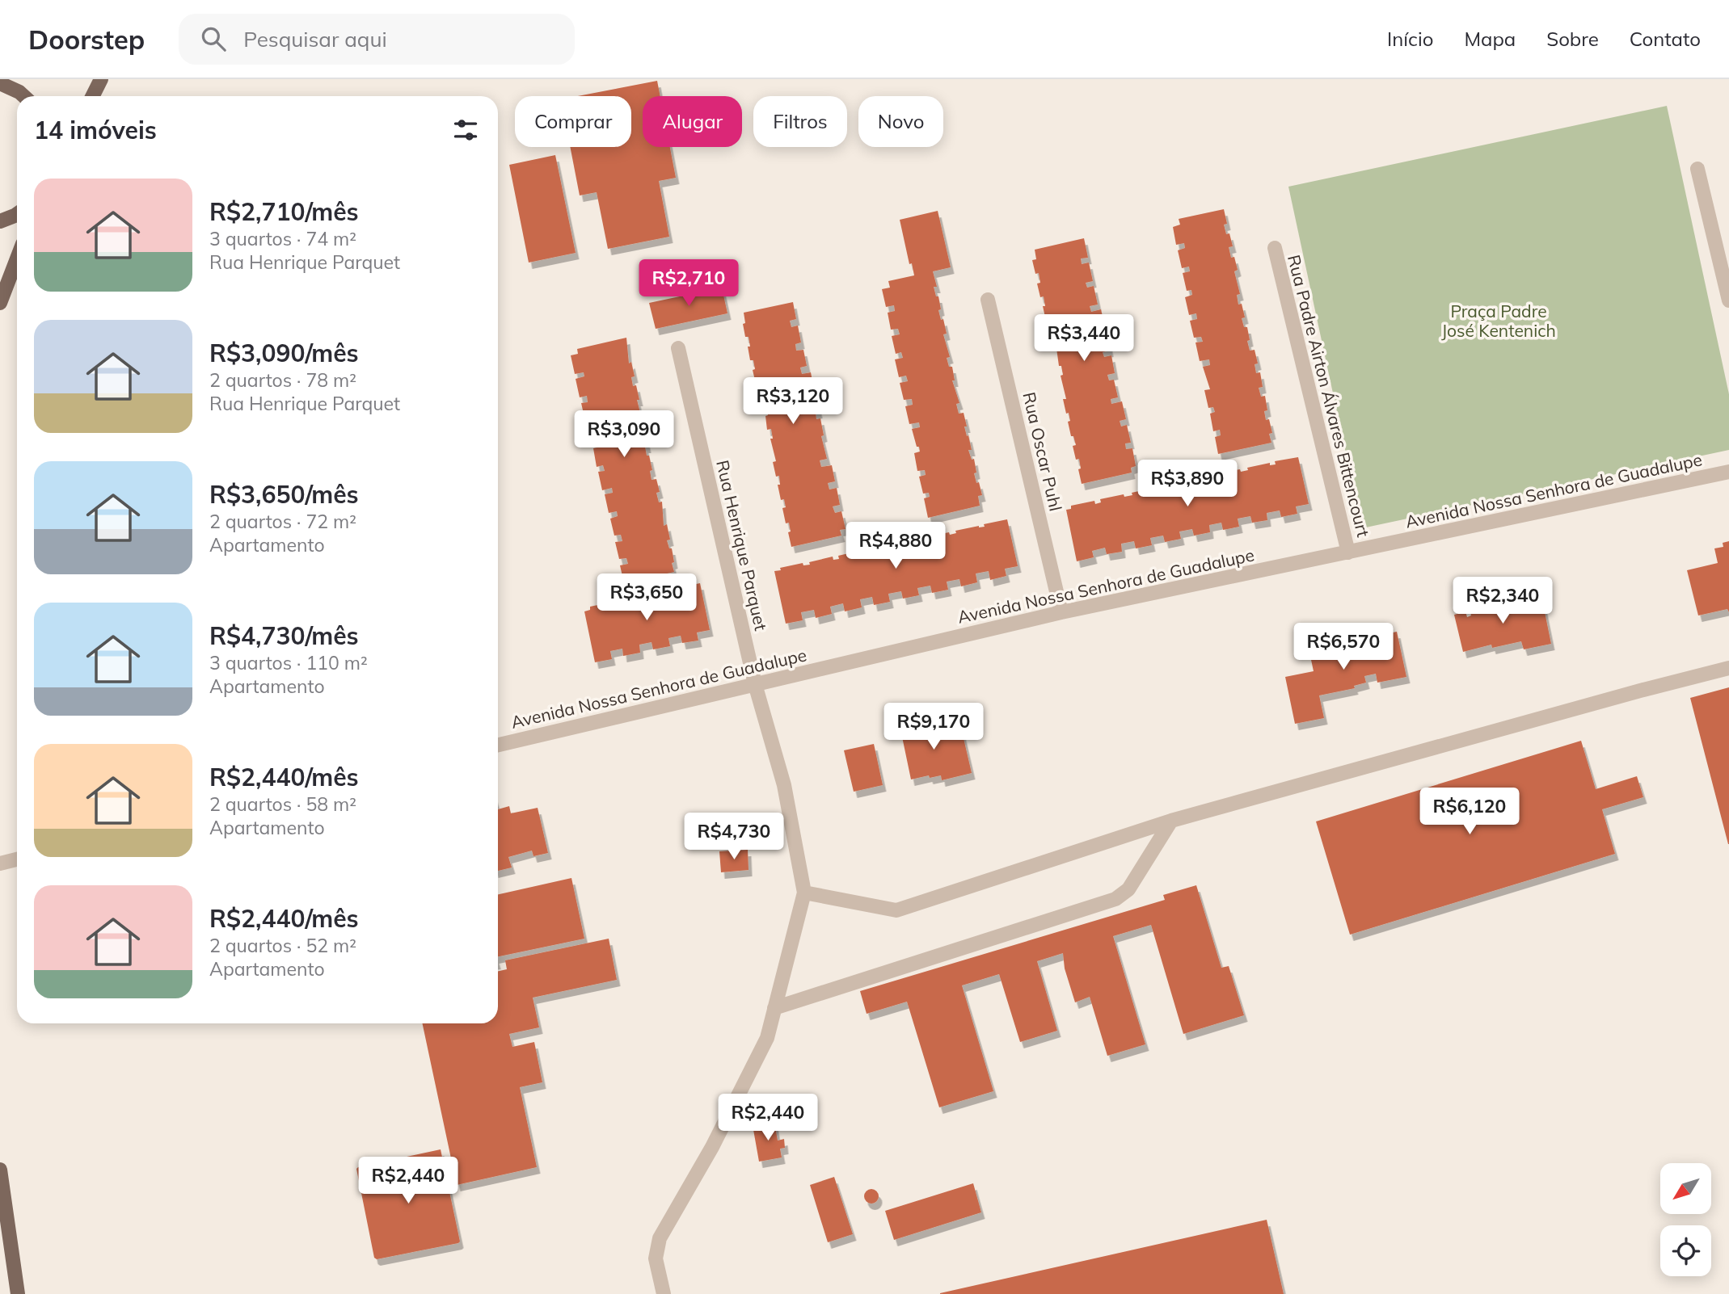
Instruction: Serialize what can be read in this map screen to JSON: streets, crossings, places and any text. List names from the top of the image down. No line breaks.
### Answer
{"streets":{"street":["Rua Padre Airton Álvares Bittencourt","Rua Oscar Puhl","Avenida Nossa Senhora de Guadalupe","Rua Henrique Parquet"]},"crossings":[["Rua Padre Airton Álvares Bittencourt","Avenida Nossa Senhora de Guadalupe"],["Rua Oscar Puhl","Avenida Nossa Senhora de Guadalupe"],["Avenida Nossa Senhora de Guadalupe","Rua Henrique Parquet"]],"parks":["Praça Padre José Kentenich"],"north":"bottom left","page":{"header":"Doorstep","search":"Pesquisar aqui","nav":["Início","Mapa","Sobre","Contato"],"chip":["Comprar","Alugar","Filtros","Novo"],"heading":"14 imóveis","list":[{"name":"R$2,710/mês","note":"3 quartos · 74 m² · Rua Henrique Parquet"},{"name":"R$3,090/mês","note":"2 quartos · 78 m² · Rua Henrique Parquet"},{"name":"R$3,650/mês","note":"2 quartos · 72 m² · Apartamento"},{"name":"R$4,730/mês","note":"3 quartos · 110 m² · Apartamento"},{"name":"R$2,440/mês","note":"2 quartos · 58 m² · Apartamento"},{"name":"R$2,440/mês","note":"2 quartos · 52 m² · Apartamento"}],"price":["R$2,710","R$3,440","R$3,120","R$3,090","R$3,890","R$4,880","R$3,650","R$2,340","R$6,570","R$9,170","R$6,120","R$4,730","R$2,440","R$2,440"]}}
